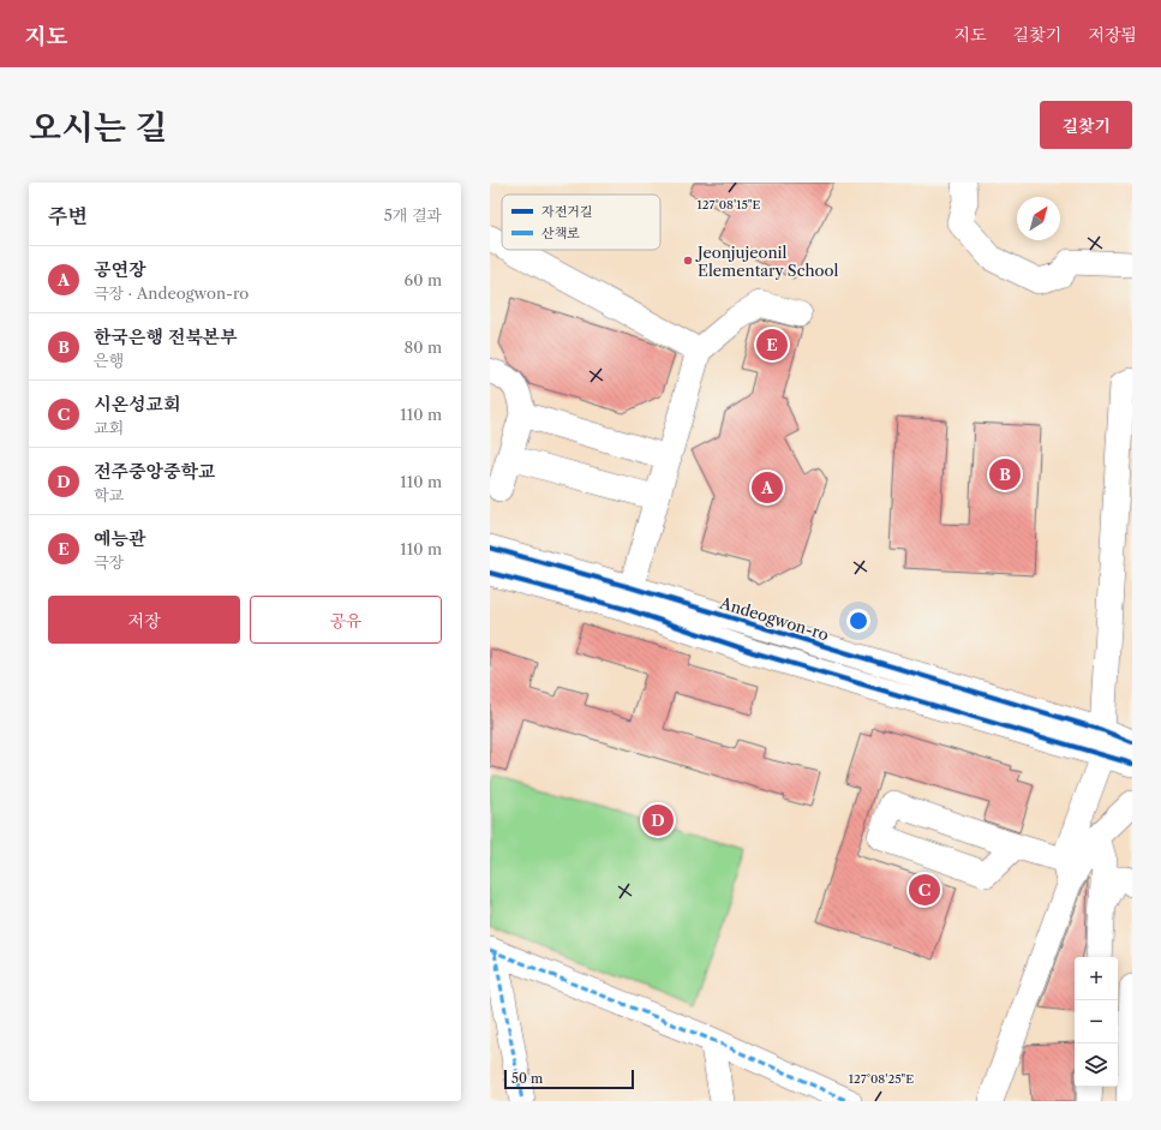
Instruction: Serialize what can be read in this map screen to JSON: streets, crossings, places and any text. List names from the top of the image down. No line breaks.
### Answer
{"streets":{"street":["Andeogwon-ro"]},"places":["Jeonjujeonil Elementary School"],"legend":["자전거길","산책로"],"scale_bar":"50 m","north":"top right","page":{"header":"지도","nav":["지도","길찾기","저장됨"],"title":"오시는 길","buttons":["길찾기",["저장","공유"]],"heading":["주변","5개 결과"],"list":[{"mark":"A","name":"공연장","note":"극장 · Andeogwon-ro","value":"60 m"},{"mark":"B","name":"한국은행 전북본부","note":"은행","value":"80 m"},{"mark":"C","name":"시온성교회","note":"교회","value":"110 m"},{"mark":"D","name":"전주중앙중학교","note":"학교","value":"110 m"},{"mark":"E","name":"예능관","note":"극장","value":"110 m"}],"pins":["E","B","A","D","C"],"map_buttons":["+","−"],"scale":"50 m"},"coordinates":["127°08'15\"E","127°08'25\"E"]}
